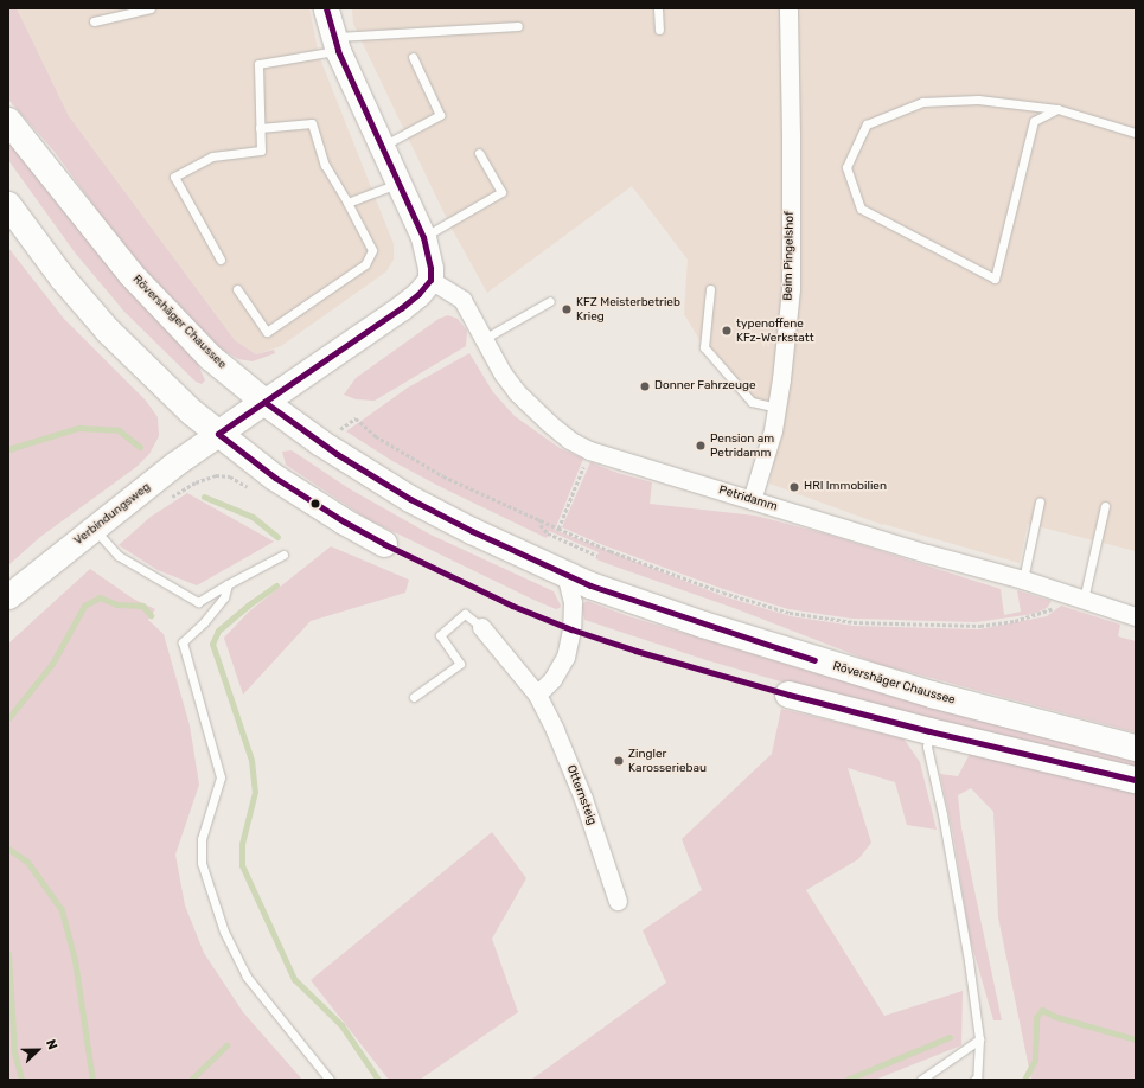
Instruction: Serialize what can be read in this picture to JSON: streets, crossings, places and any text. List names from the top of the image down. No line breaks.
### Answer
{"streets":{"main road":["Rövershäger Chaussee"],"street":["Beim Pingelshof","Petridamm","Verbindungsweg","Otternsteig"]},"crossings":[["Beim Pingelshof","Petridamm"]],"places":["KFZ Meisterbetrieb Krieg","typenoffene KFz-Werkstatt","Donner Fahrzeuge","Pension am Petridamm","HRI Immobilien","Zingler Karosseriebau"],"north":"right"}
